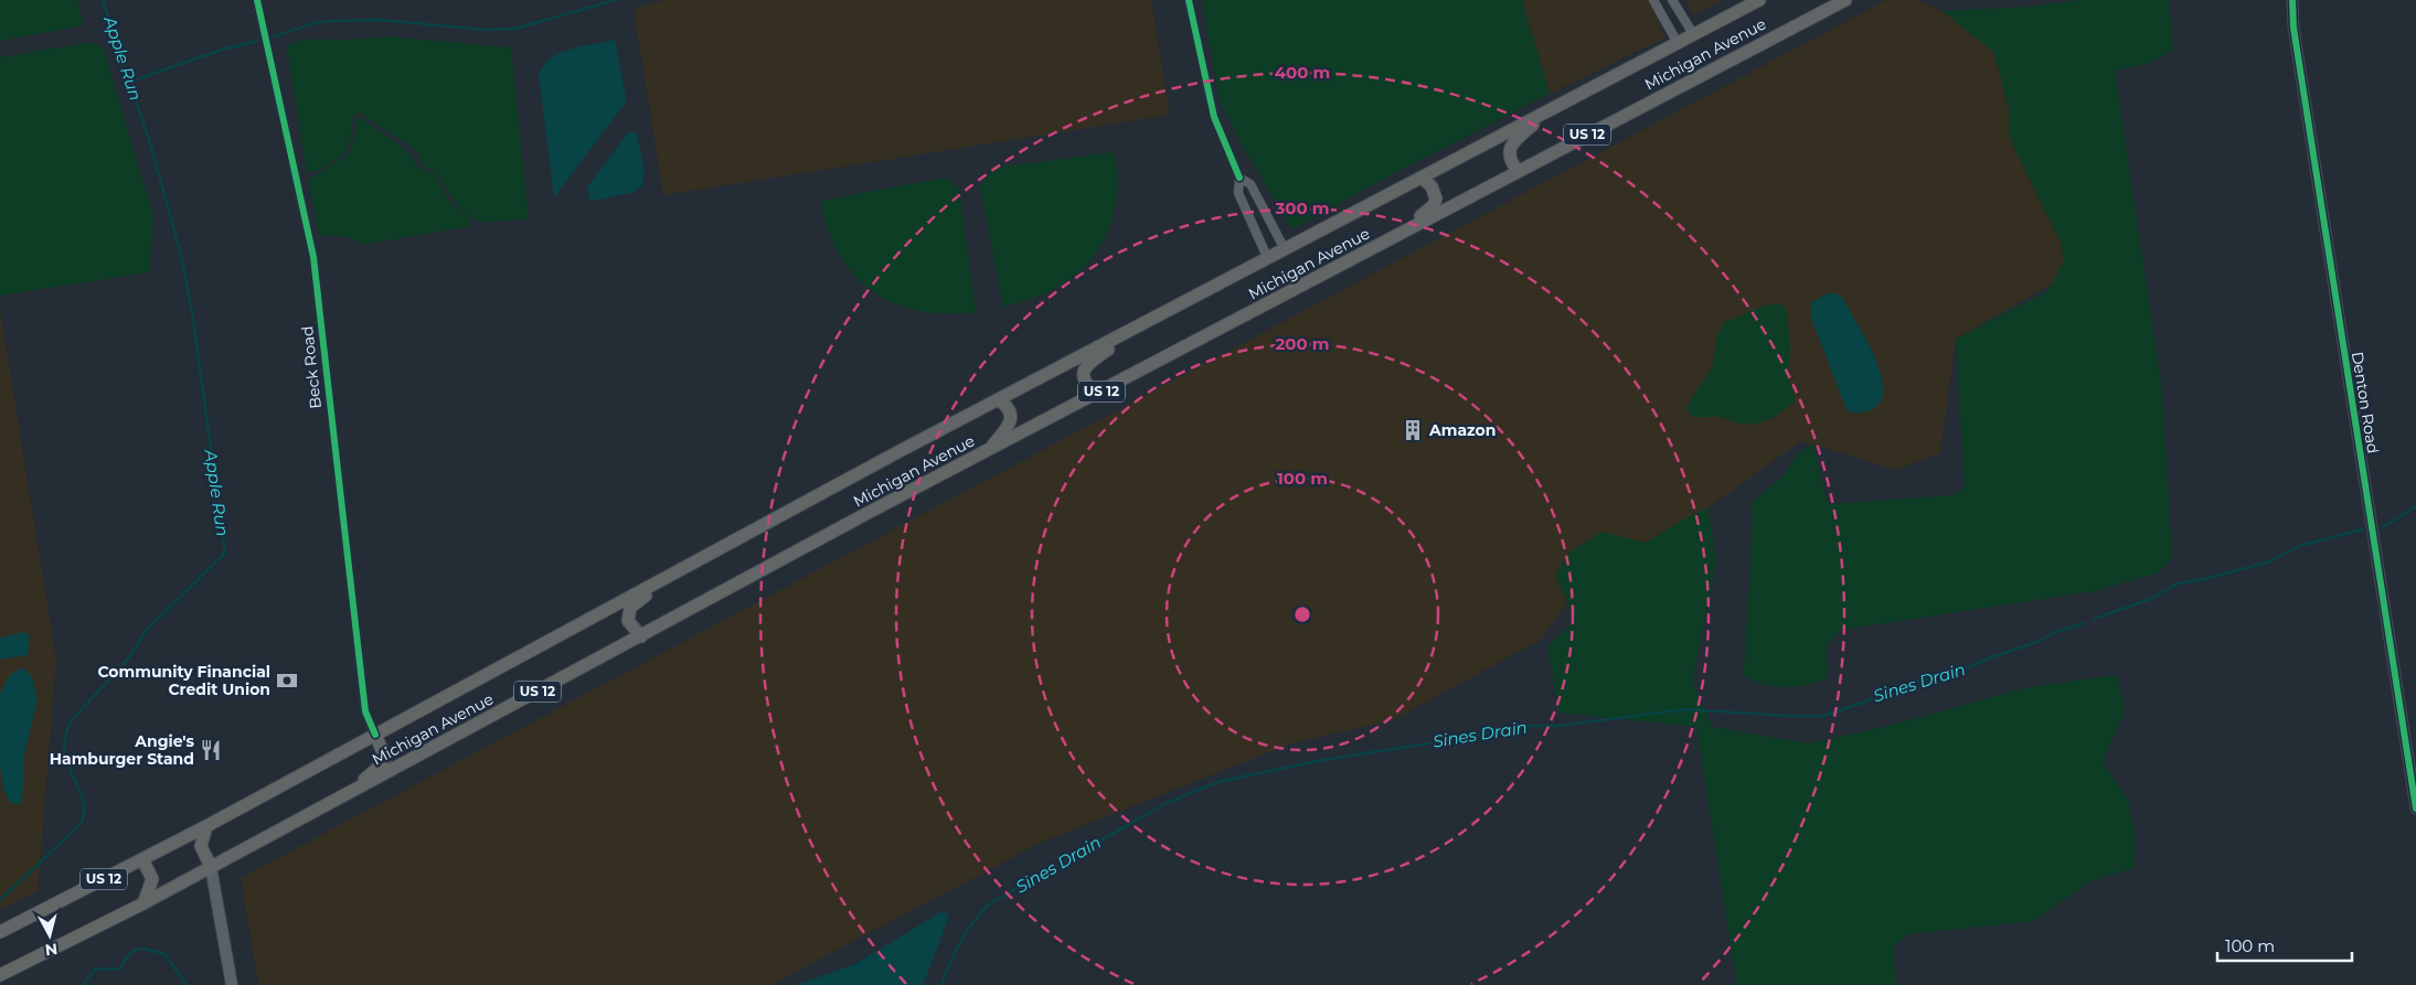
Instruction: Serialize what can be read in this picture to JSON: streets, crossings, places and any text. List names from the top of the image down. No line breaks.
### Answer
{"streets":{"main road":["Michigan Avenue","US 12"],"street":["Beck Road","Denton Road"]},"crossings":[["Michigan Avenue","Beck Road"]],"water":["Apple Run","Sines Drain"],"places":{"building":["Amazon"],"bank":["Community Financial Credit Union"],"restaurant":["Angie's Hamburger Stand"]},"scale_bar":"100 m","north":"bottom","rings":["400 m","300 m","200 m","100 m"]}
